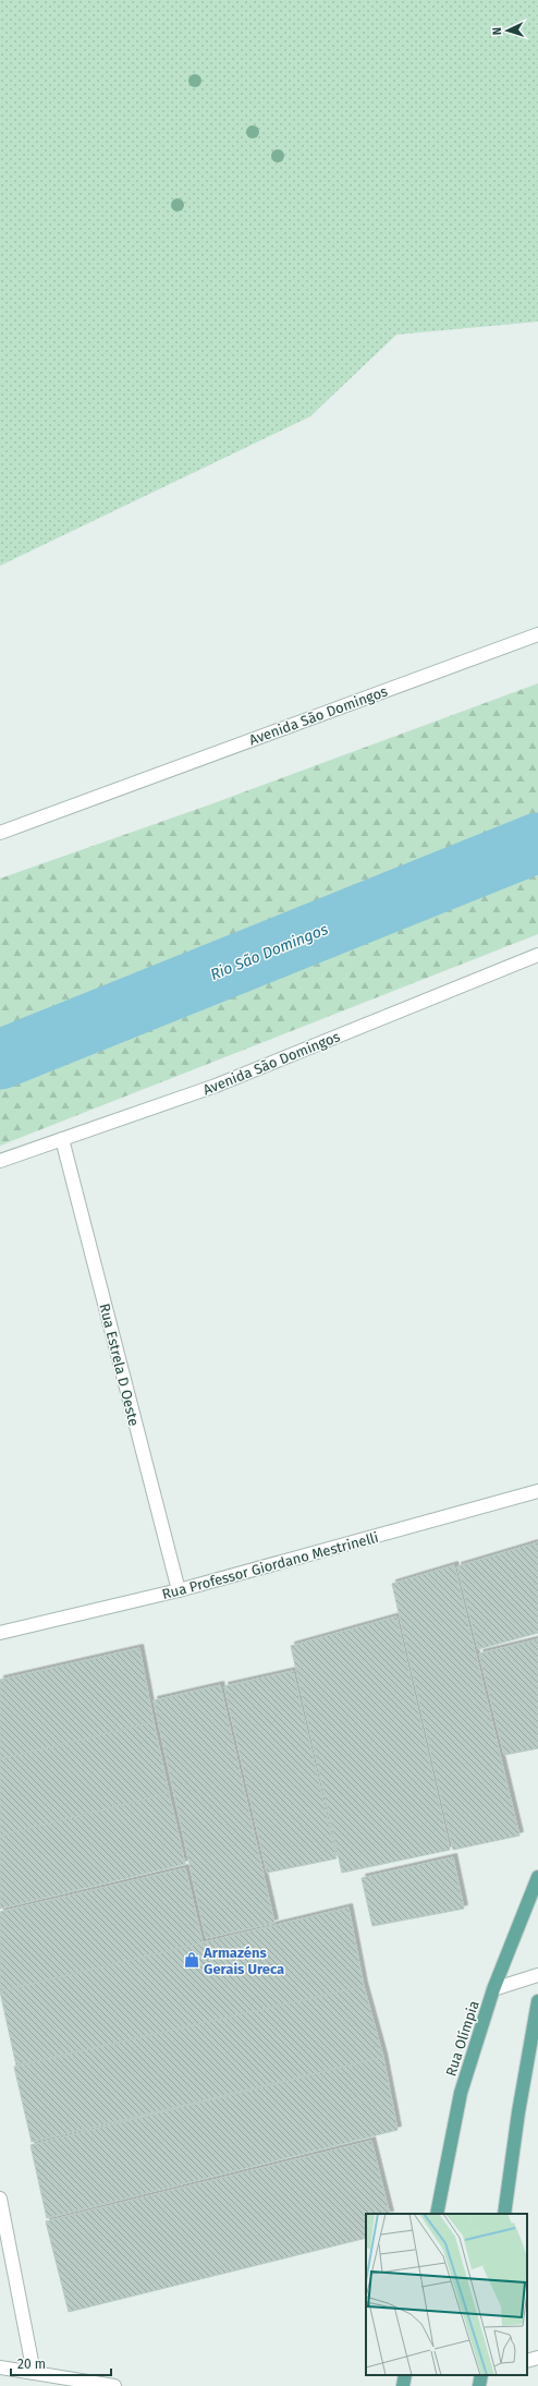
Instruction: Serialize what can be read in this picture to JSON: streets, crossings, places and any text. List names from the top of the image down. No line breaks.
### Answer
{"streets":{"main road":["Rua Olímpia"],"street":["Avenida São Domingos","Rua Estrela D Oeste","Rua Professor Giordano Mestrinelli"]},"crossings":[["Avenida São Domingos","Rua Estrela D Oeste"],["Rua Estrela D Oeste","Rua Professor Giordano Mestrinelli"]],"water":["Rio São Domingos"],"places":{"shop":["Armazéns Gerais Ureca"]},"scale_bar":"20 m","north":"left"}
